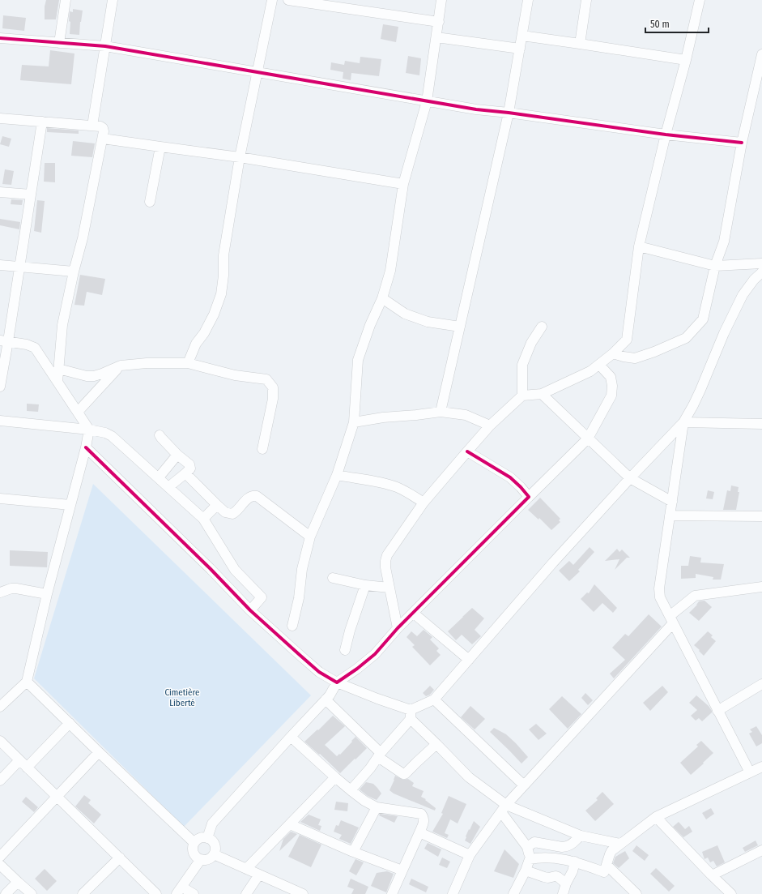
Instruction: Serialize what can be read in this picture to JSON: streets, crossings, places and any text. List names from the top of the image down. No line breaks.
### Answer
{"parks":["Cimetière Liberté"],"scale_bar":"50 m"}
